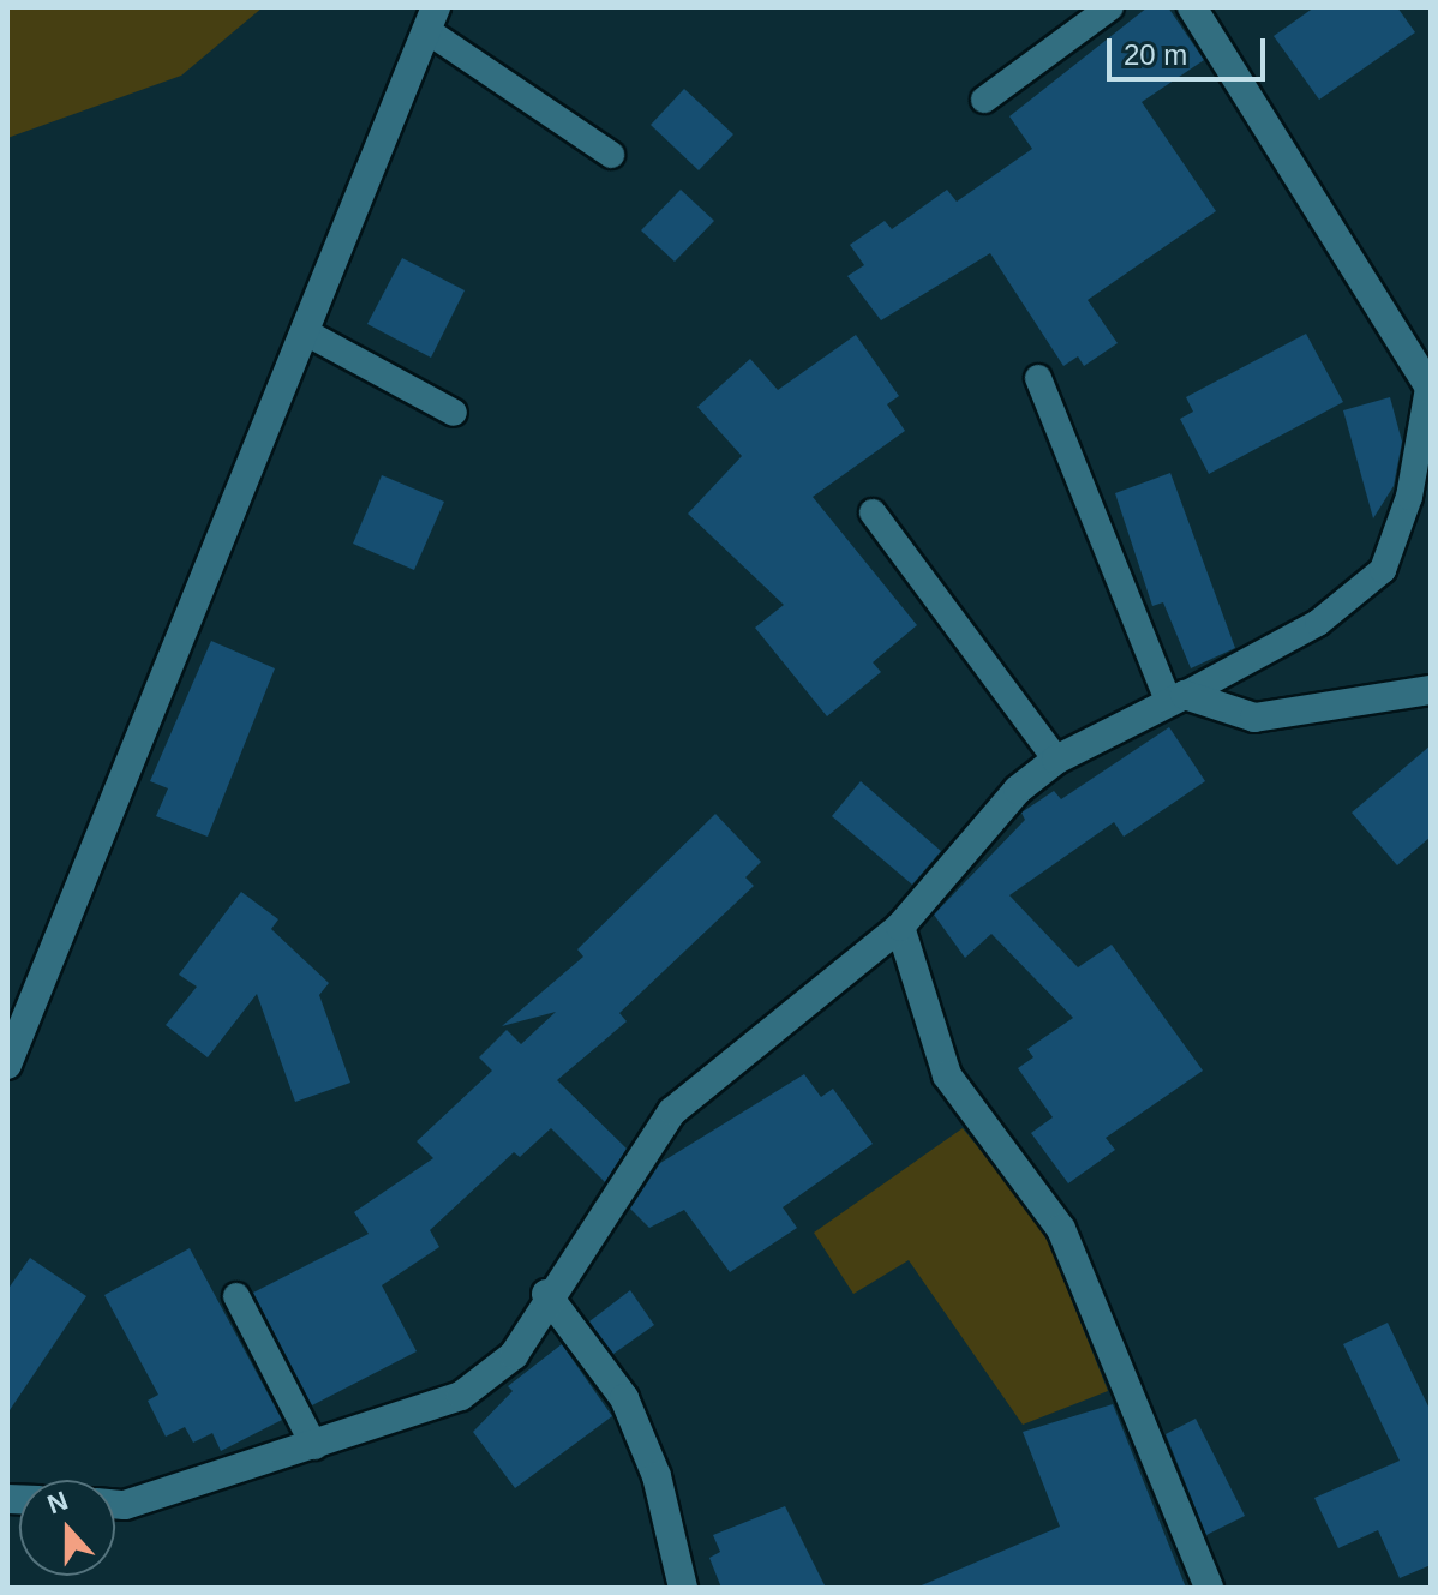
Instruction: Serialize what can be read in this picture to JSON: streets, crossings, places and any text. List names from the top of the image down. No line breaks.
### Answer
{"scale_bar":"20 m","north":"top"}
